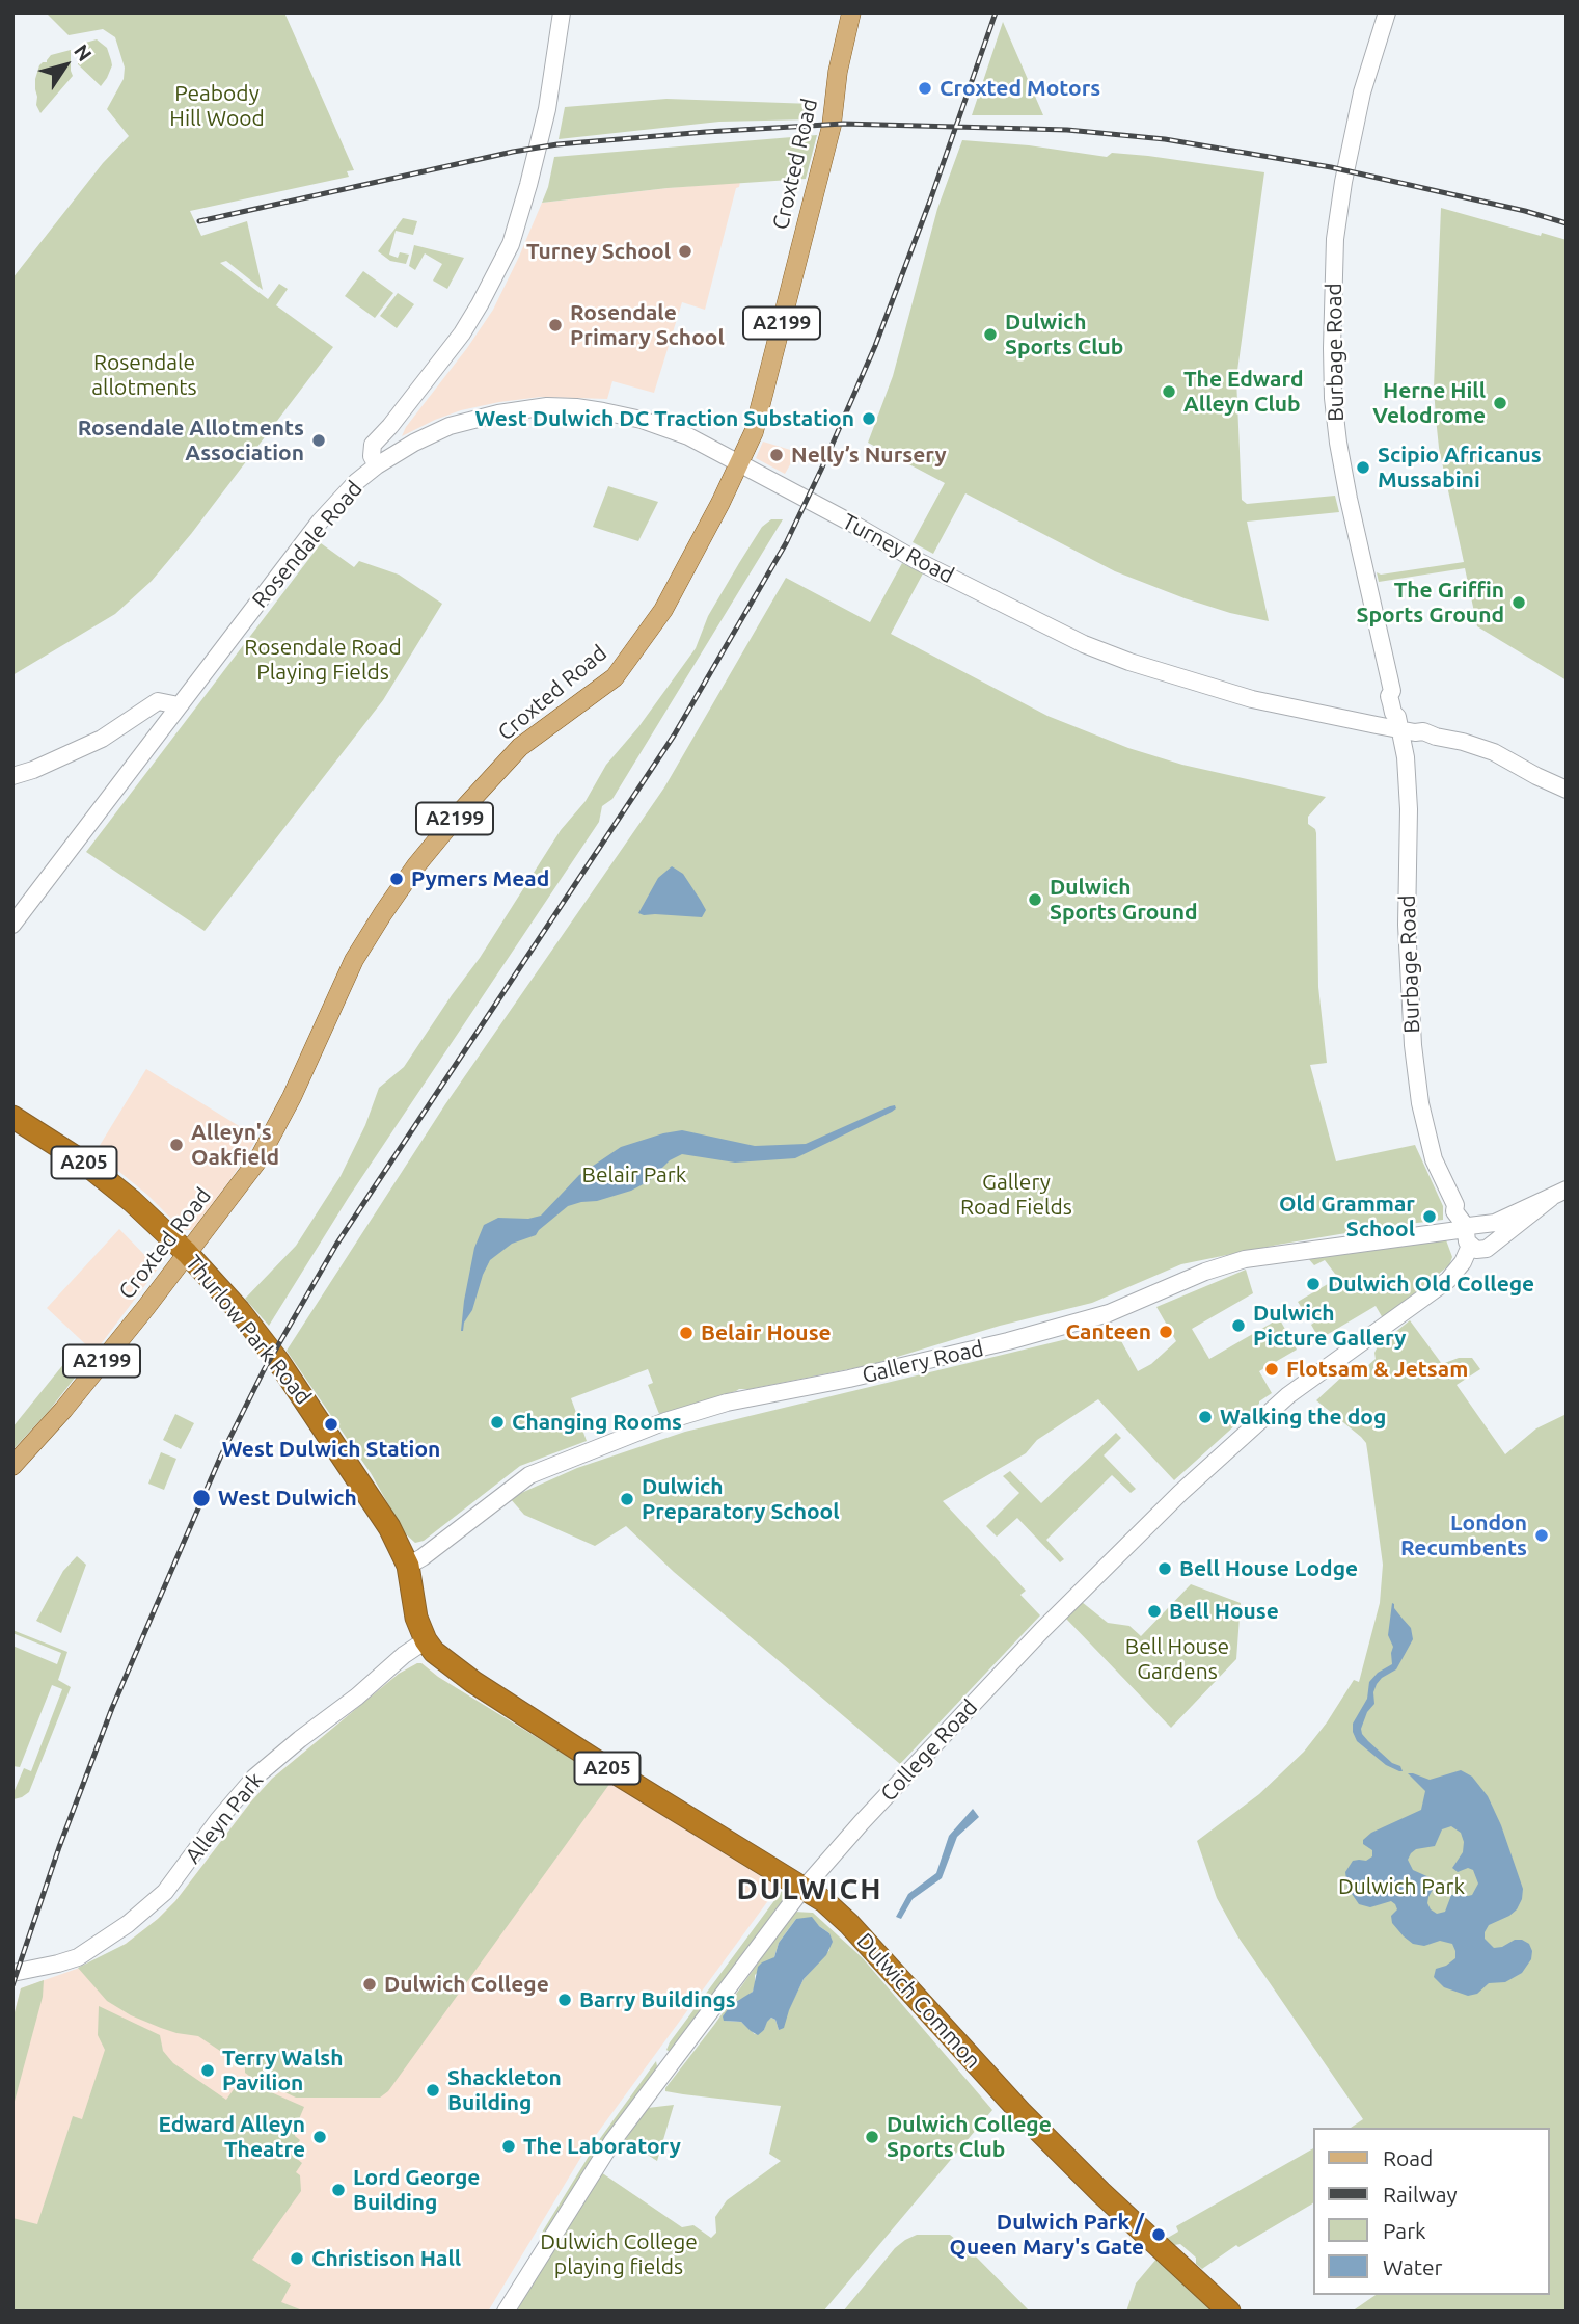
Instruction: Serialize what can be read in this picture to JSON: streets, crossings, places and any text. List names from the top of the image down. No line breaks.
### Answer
{"streets":{"highway":["A205","Thurlow Park Road","Dulwich Common"],"main road":["Croxted Road","A2199"],"street":["Burbage Road","Rosendale Road","Turney Road","Gallery Road","College Road","Alleyn Park"]},"crossings":[["Croxted Road","Turney Road"],["Croxted Road","Thurlow Park Road"],["Burbage Road","Turney Road"],["Burbage Road","Gallery Road"],["Burbage Road","College Road"],["Rosendale Road","Turney Road"],["Thurlow Park Road","Gallery Road"],["Thurlow Park Road","Alleyn Park"],["Thurlow Park Road","Dulwich Common"],["Gallery Road","College Road"],["College Road","Dulwich Common"],["Alleyn Park","Dulwich Common"]],"districts":["DULWICH"],"parks":["Peabody Hill Wood","Rosendale allotments","Rosendale Road Playing Fields","Belair Park","Gallery Road Fields","Bell House Gardens","Dulwich Park","Dulwich College playing fields"],"places":["Croxted Motors","Turney School","Rosendale Primary School","Dulwich Sports Club","The Edward Alleyn Club","Herne Hill Velodrome","West Dulwich DC Traction Substation","Rosendale Allotments Association","Nelly’s Nursery","Scipio Africanus Mussabini","The Griffin Sports Ground","Pymers Mead","Dulwich Sports Ground","Alleyn's Oakfield","Old Grammar School","Dulwich Old College","Dulwich Picture Gallery","Canteen","Belair House","Flotsam & Jetsam","Walking the dog","Changing Rooms","West Dulwich Station","West Dulwich","Dulwich Preparatory School","London Recumbents","Bell House Lodge","Bell House","Dulwich College","Barry Buildings","Terry Walsh Pavilion","Shackleton Building","Edward Alleyn Theatre","Dulwich College Sports Club","The Laboratory","Lord George Building","Dulwich Park / Queen Mary's Gate","Christison Hall"],"legend":["Road","Railway","Park","Water"],"north":"top right"}
